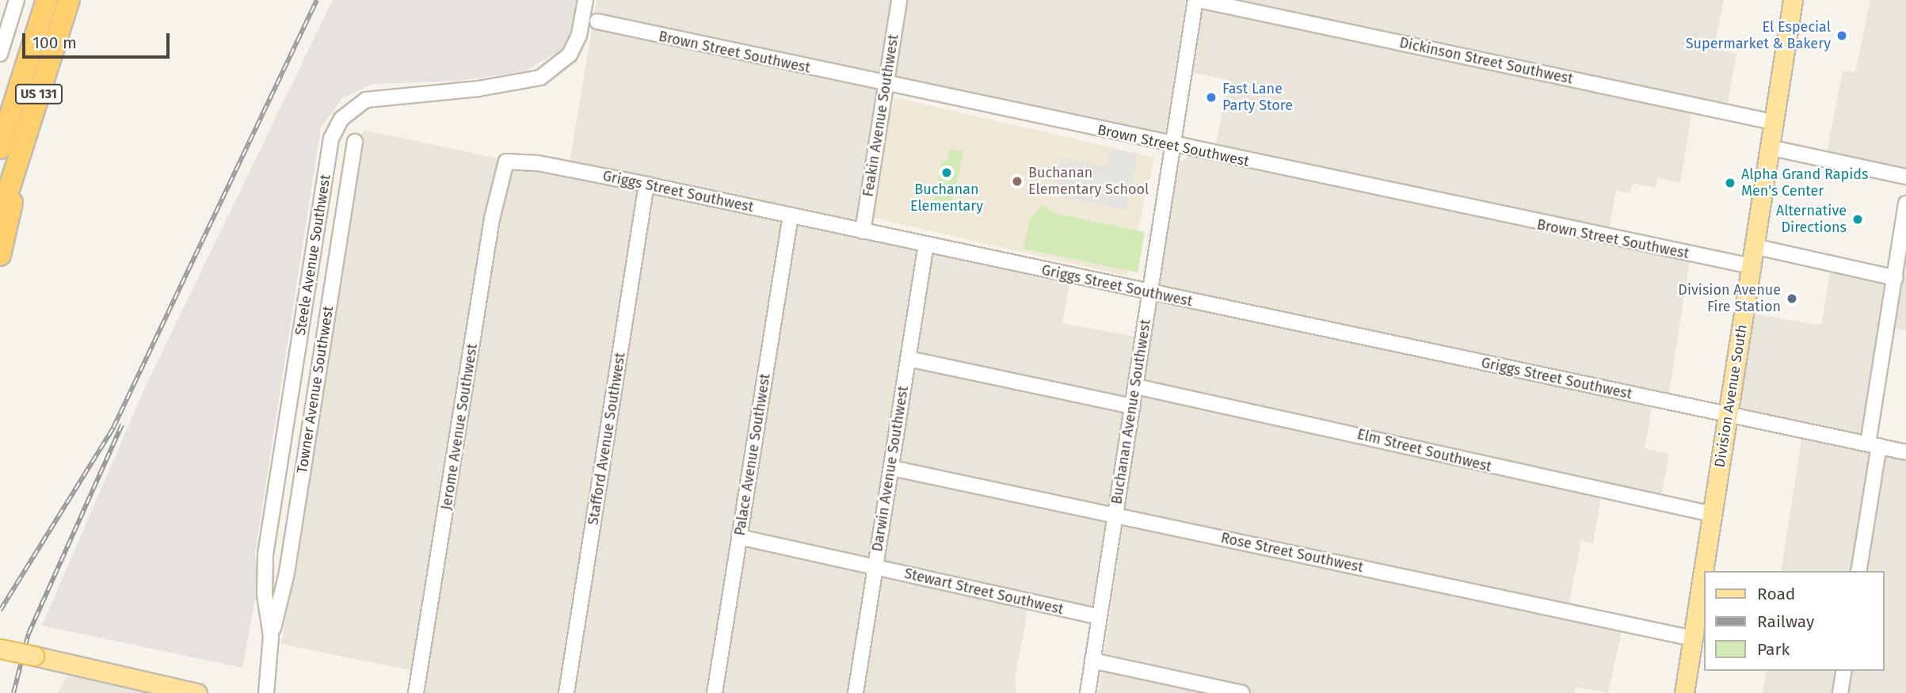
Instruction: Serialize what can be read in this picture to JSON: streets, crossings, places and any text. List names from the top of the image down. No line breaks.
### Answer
{"streets":{"highway":["US 131"],"main road":["Division Avenue South"],"street":["Brown Street Southwest","Dickinson Street Southwest","Feakin Avenue Southwest","Griggs Street Southwest","Steele Avenue Southwest","Towner Avenue Southwest","Buchanan Avenue Southwest","Jerome Avenue Southwest","Stafford Avenue Southwest","Elm Street Southwest","Palace Avenue Southwest","Darwin Avenue Southwest","Rose Street Southwest","Stewart Street Southwest"]},"crossings":[["Brown Street Southwest","Feakin Avenue Southwest"],["Brown Street Southwest","Division Avenue South"],["Brown Street Southwest","Buchanan Avenue Southwest"],["Dickinson Street Southwest","Division Avenue South"],["Dickinson Street Southwest","Buchanan Avenue Southwest"],["Feakin Avenue Southwest","Griggs Street Southwest"],["Griggs Street Southwest","Division Avenue South"],["Griggs Street Southwest","Buchanan Avenue Southwest"],["Griggs Street Southwest","Jerome Avenue Southwest"],["Griggs Street Southwest","Stafford Avenue Southwest"],["Griggs Street Southwest","Palace Avenue Southwest"],["Griggs Street Southwest","Darwin Avenue Southwest"],["Steele Avenue Southwest","Towner Avenue Southwest"],["Division Avenue South","Elm Street Southwest"],["Division Avenue South","Rose Street Southwest"],["Buchanan Avenue Southwest","Elm Street Southwest"],["Buchanan Avenue Southwest","Rose Street Southwest"],["Buchanan Avenue Southwest","Stewart Street Southwest"],["Palace Avenue Southwest","Stewart Street Southwest"],["Darwin Avenue Southwest","Rose Street Southwest"],["Darwin Avenue Southwest","Stewart Street Southwest"]],"places":["El Especial Supermarket & Bakery","Fast Lane Party Store","Buchanan Elementary","Buchanan Elementary School","Alpha Grand Rapids Men's Center","Alternative Directions","Division Avenue Fire Station"],"legend":["Road","Railway","Park"],"scale_bar":"100 m"}
